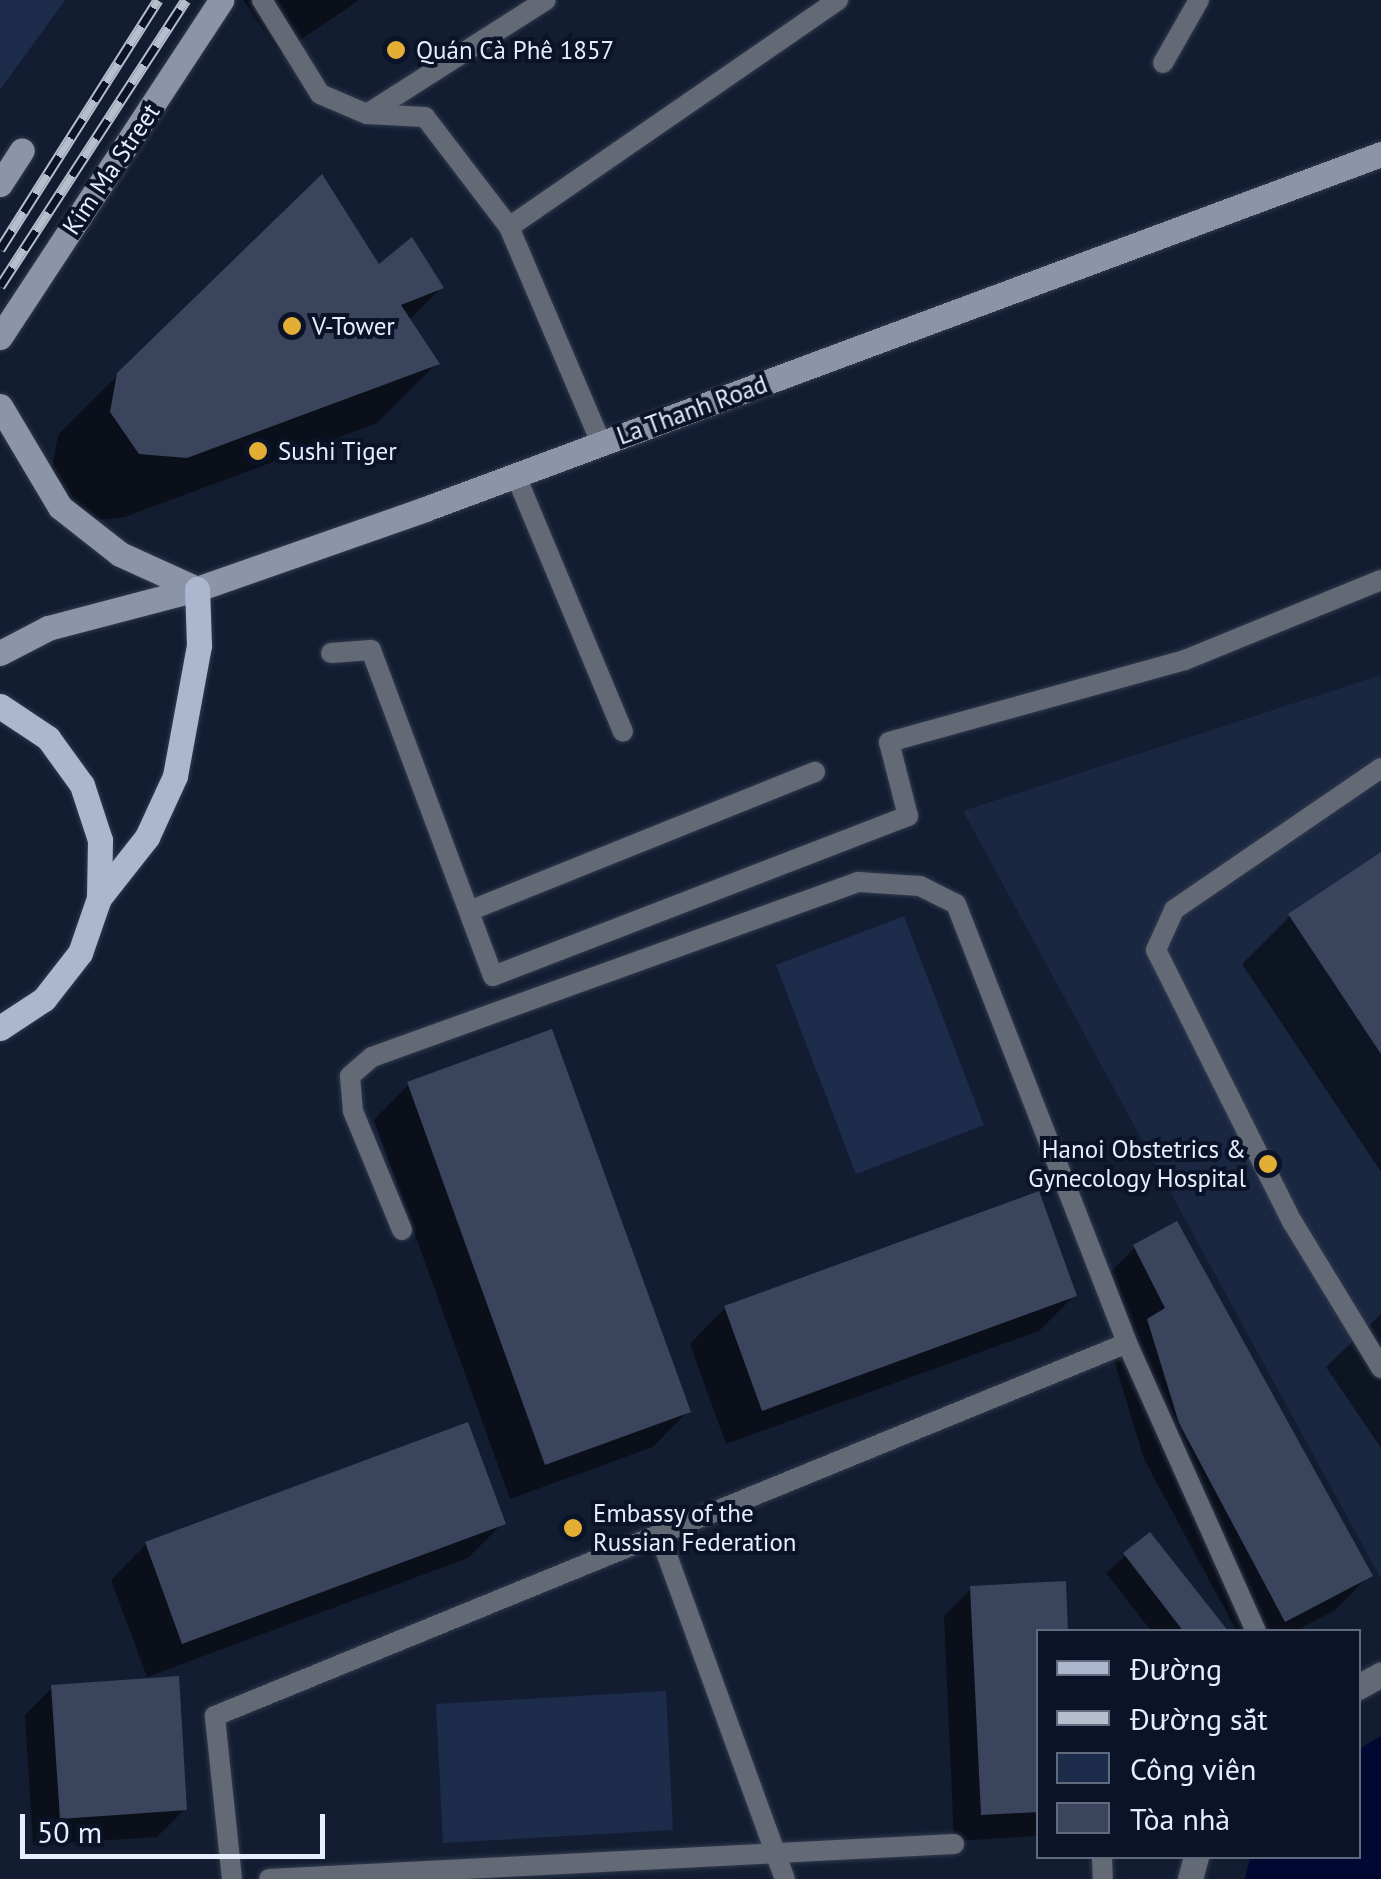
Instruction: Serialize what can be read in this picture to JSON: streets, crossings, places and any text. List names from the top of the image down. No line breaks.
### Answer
{"streets":{"main road":["Kim Ma Street","La Thanh Road"]},"places":["Quán Cà Phê 1857","V-Tower","Sushi Tiger","Hanoi Obstetrics & Gynecology Hospital","Embassy of the Russian Federation"],"legend":["Đường","Đường sắt","Công viên","Tòa nhà"],"scale_bar":"50 m"}
